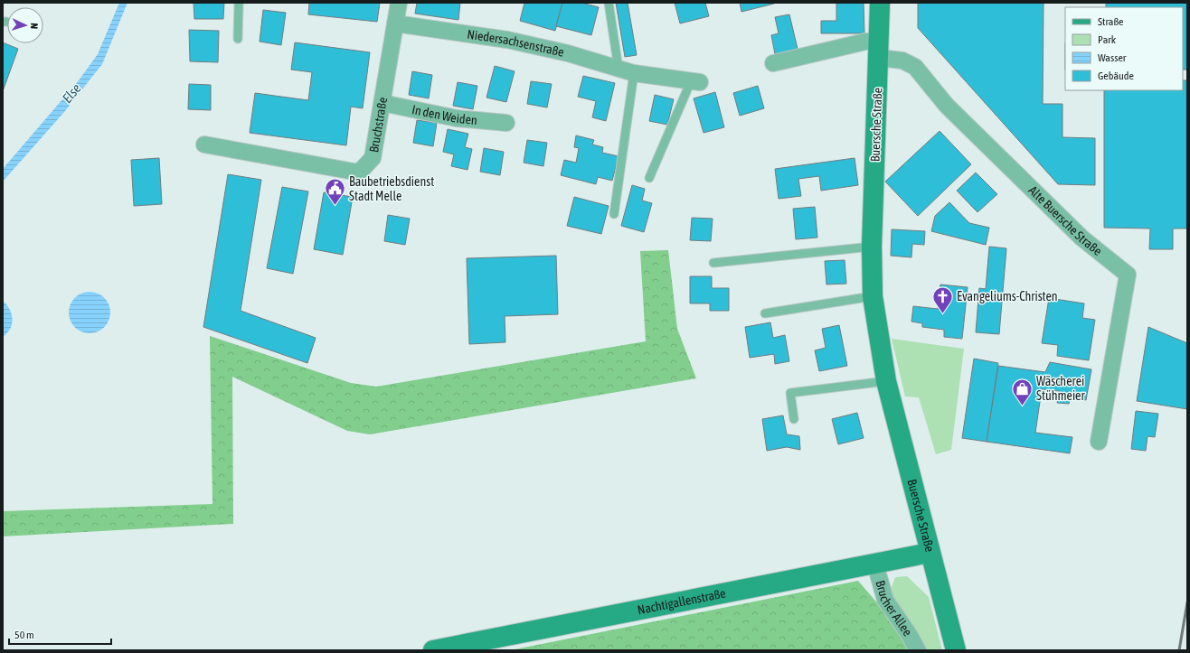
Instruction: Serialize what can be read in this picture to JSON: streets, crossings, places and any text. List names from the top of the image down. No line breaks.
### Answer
{"streets":{"main road":["Buersche Straße","Nachtigallenstraße"],"street":["Niedersachsenstraße","In den Weiden","Bruchstraße","Alte Buersche Straße","Brucher Allee"]},"crossings":[["Niedersachsenstraße","Bruchstraße"],["In den Weiden","Bruchstraße"],["Buersche Straße","Alte Buersche Straße"],["Buersche Straße","Nachtigallenstraße"],["Nachtigallenstraße","Brucher Allee"]],"water":["Else"],"places":{"public building":["Baubetriebsdienst Stadt Melle"],"church":["Evangeliums-Christen"],"shop":["Wäscherei Stühmeier"]},"legend":["Straße","Park","Wasser","Gebäude"],"scale_bar":"50 m","north":"right"}
